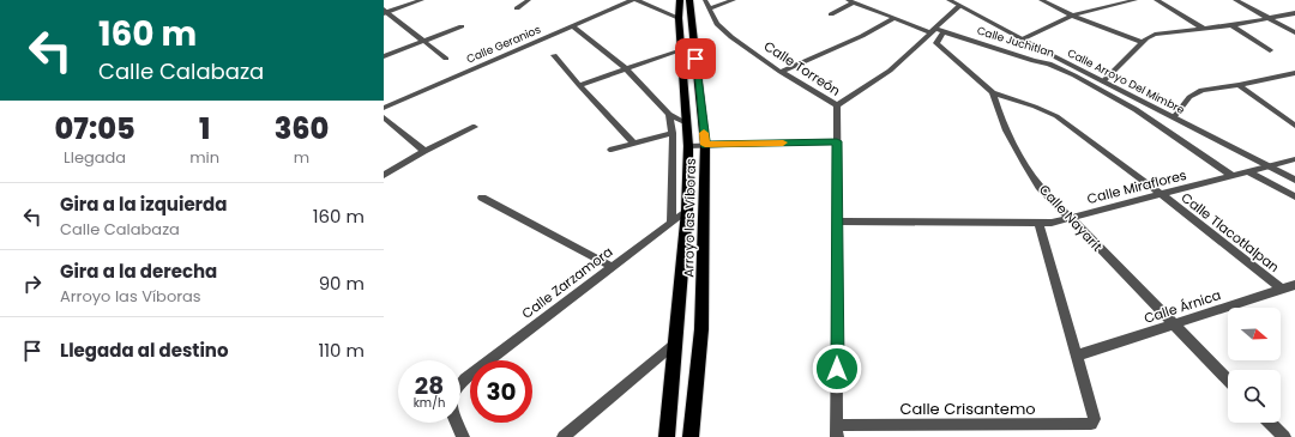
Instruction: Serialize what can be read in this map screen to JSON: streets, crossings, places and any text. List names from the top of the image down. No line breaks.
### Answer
{"streets":{"main road":["Arroyo las Víboras"],"street":["Calle Juchitlan","Calle Geranios","Calle Torreón","Calle Arroyo Del Mimbre","Calle Miraflores","Calle Nayarit","Calle Tlacotlalpan","Calle Zarzamora","Calle Árnica","Calle Crisantemo"]},"crossings":[["Calle Juchitlan","Calle Miraflores"],["Calle Juchitlan","Calle Nayarit"],["Calle Torreón","Calle Miraflores"],["Calle Torreón","Calle Crisantemo"],["Calle Arroyo Del Mimbre","Calle Miraflores"],["Calle Miraflores","Calle Nayarit"],["Calle Miraflores","Calle Tlacotlalpan"],["Arroyo las Víboras","Calle Zarzamora"],["Calle Nayarit","Calle Tlacotlalpan"],["Calle Nayarit","Calle Árnica"],["Calle Tlacotlalpan","Calle Árnica"],["Calle Árnica","Calle Crisantemo"]],"north":"right","page":{"turn":["160 m","Calle Calabaza"],"eta":["07:05","Llegada","1","min","360","m"],"list":[{"name":"Gira a la izquierda","note":"Calle Calabaza","value":"160 m"},{"name":"Gira a la derecha","note":"Arroyo las Víboras","value":"90 m"},{"name":"Llegada al destino","value":"110 m"}],"speed":"28 km/h","limit":"30"}}
